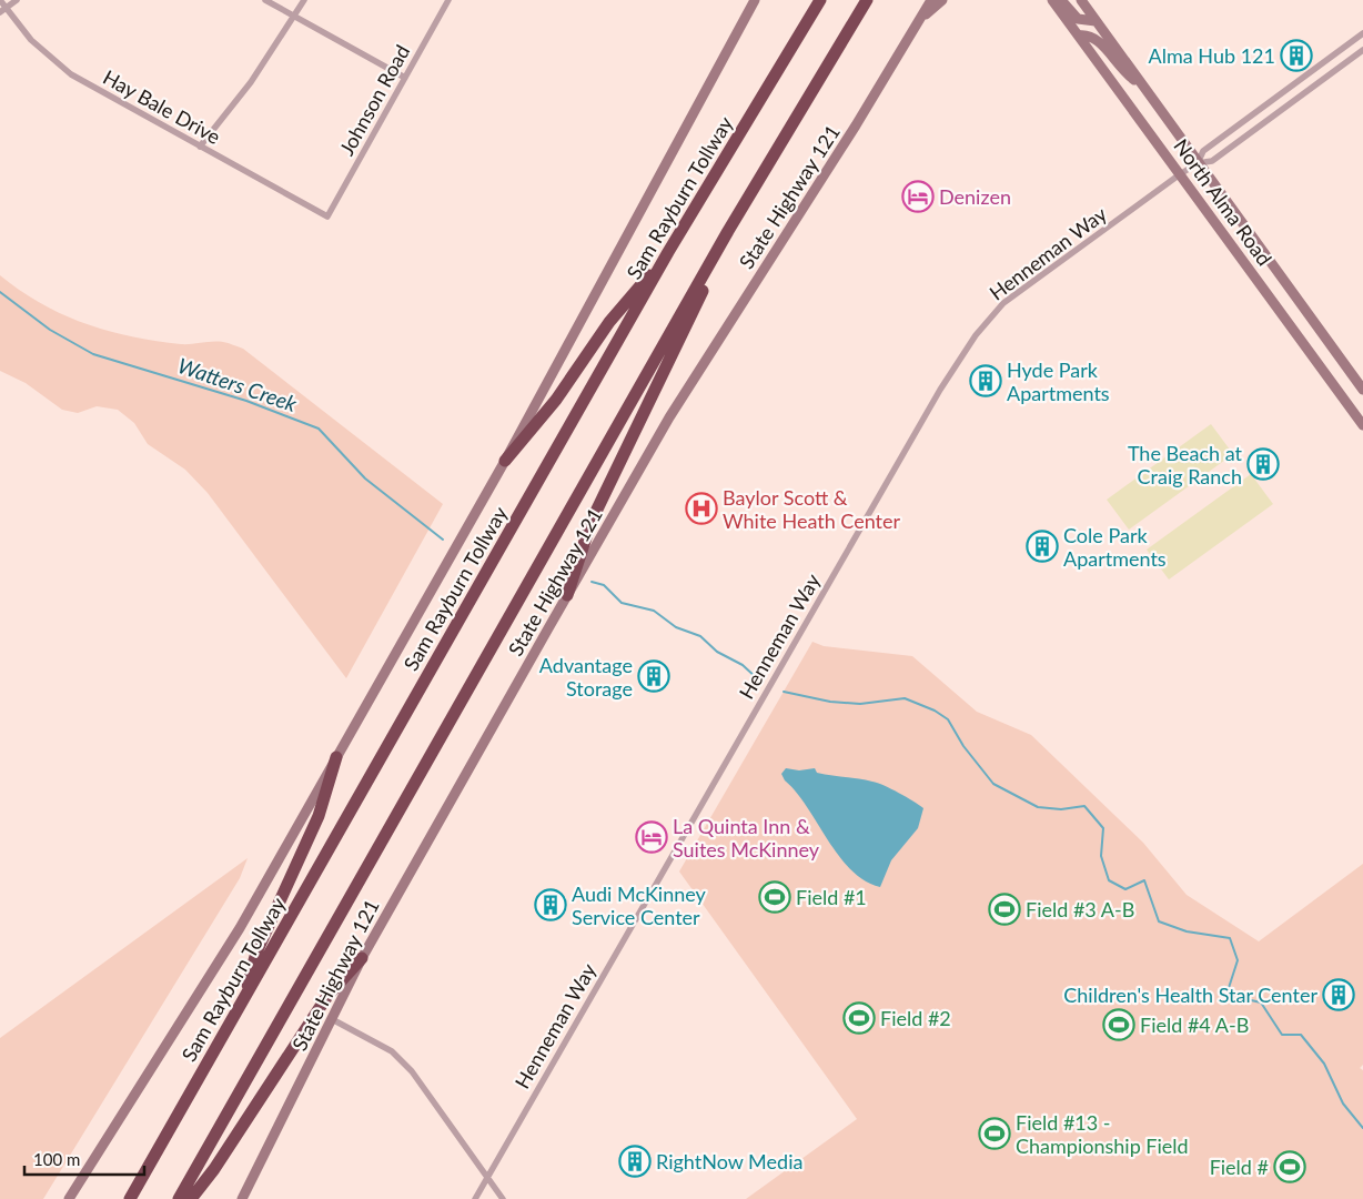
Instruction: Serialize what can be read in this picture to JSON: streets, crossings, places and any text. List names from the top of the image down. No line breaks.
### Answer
{"streets":{"highway":["Sam Rayburn Tollway"],"main road":["State Highway 121","North Alma Road"],"street":["Johnson Road","Hay Bale Drive","Henneman Way"]},"crossings":[["Johnson Road","Hay Bale Drive"],["North Alma Road","Henneman Way"]],"water":["Watters Creek"],"places":{"building":["Alma Hub 121","Hyde Park Apartments","The Beach at Craig Ranch","Cole Park Apartments","Advantage Storage","Audi McKinney Service Center","Children's Health Star Center","RightNow Media"],"hotel":["Denizen","La Quinta Inn & Suites McKinney"],"hospital":["Baylor Scott & White Heath Center"],"sports":["Field #1","Field #3 A-B","Field #2","Field #4 A-B","Field #13 - Championship Field","Field #"]},"scale_bar":"100 m"}
